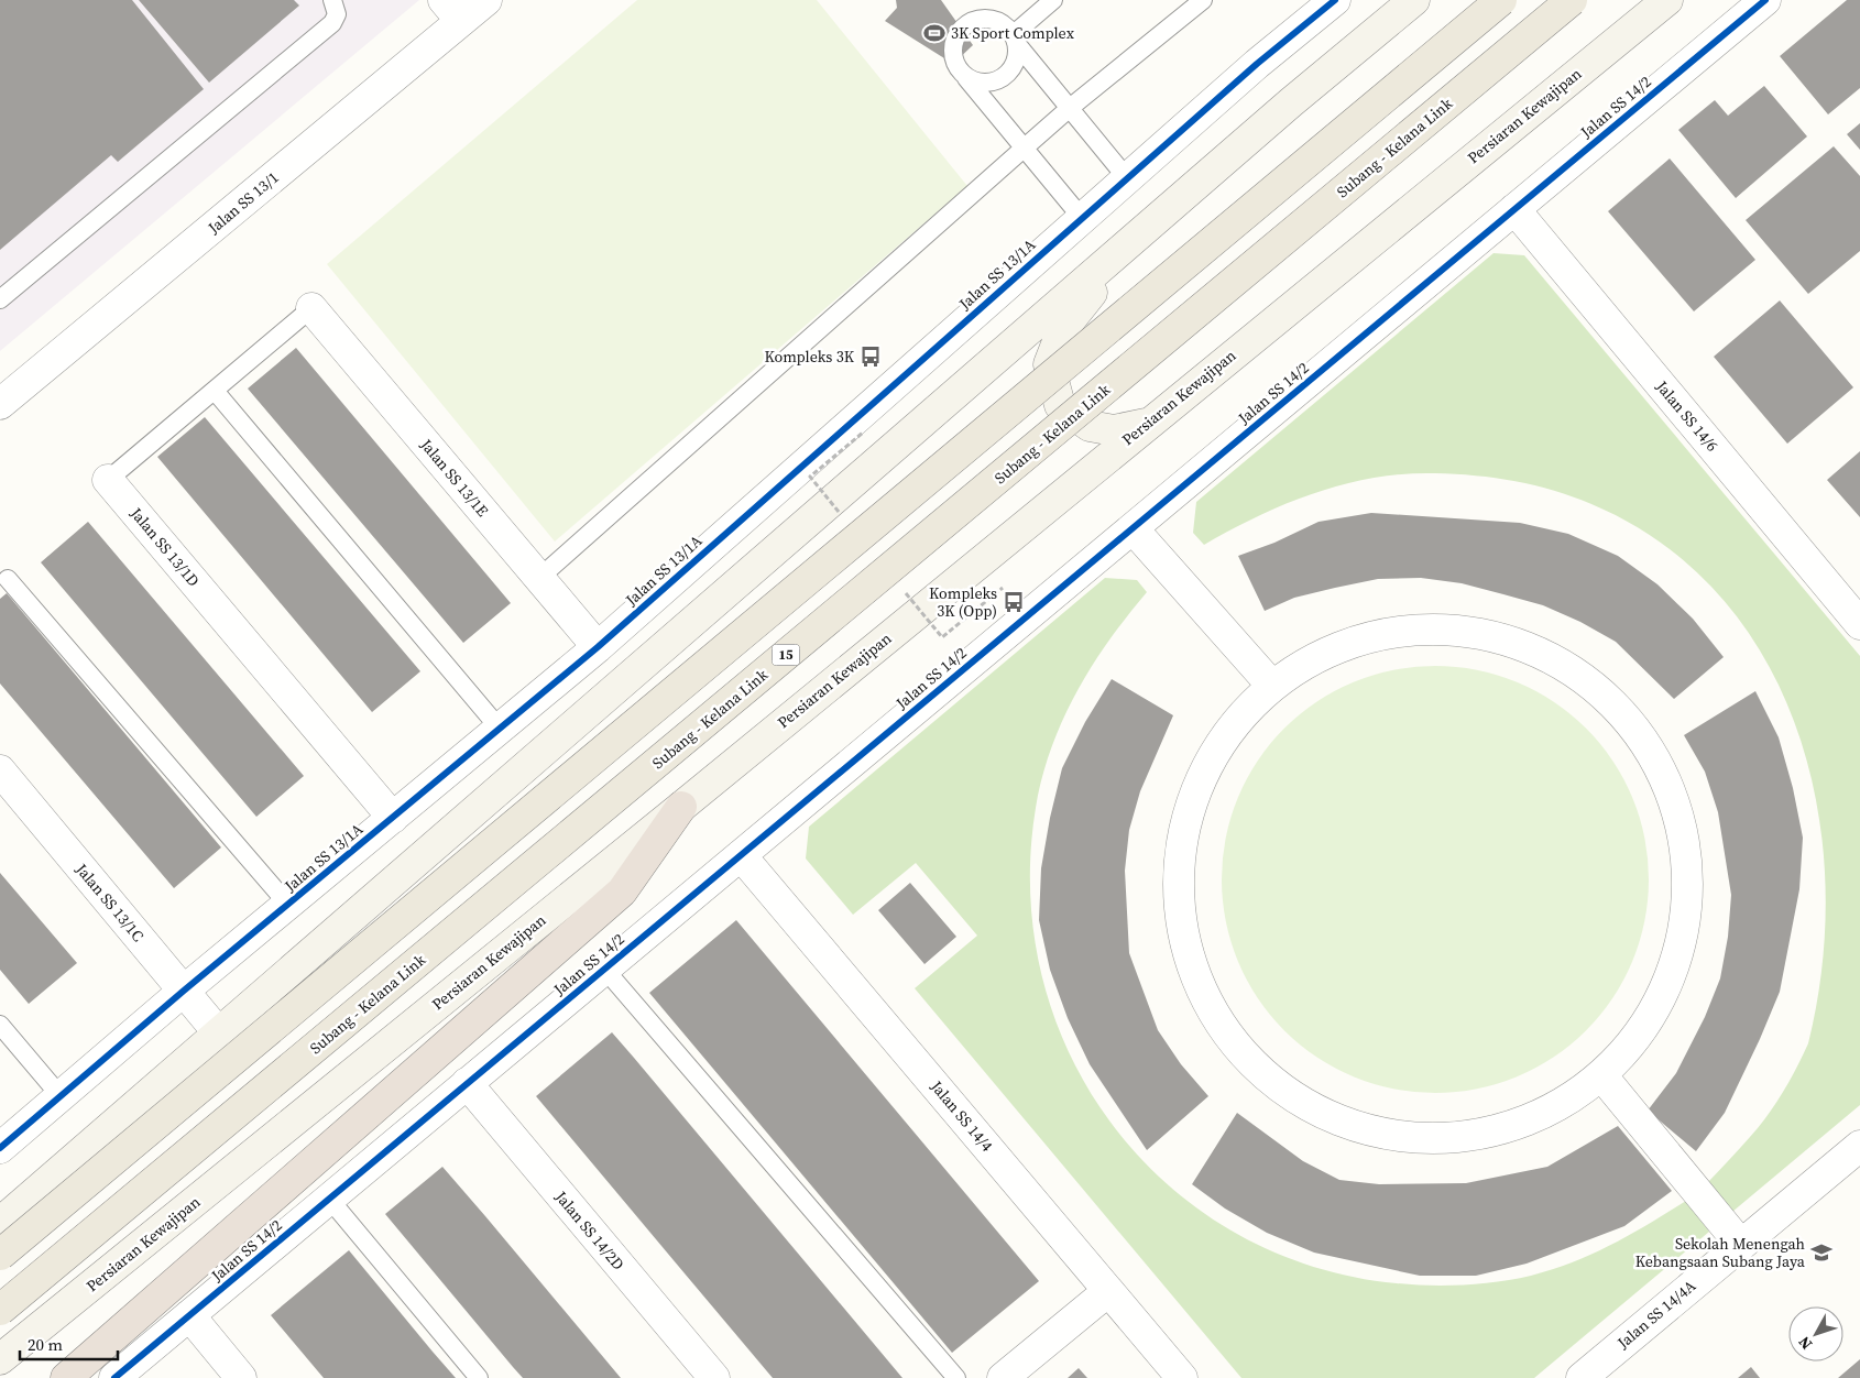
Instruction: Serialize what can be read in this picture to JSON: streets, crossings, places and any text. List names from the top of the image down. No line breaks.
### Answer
{"streets":{"main road":["Persiaran Kewajipan","Subang - Kelana Link","15"],"street":["Jalan SS 14/2","Jalan SS 13/1","Jalan SS 13/1A","Jalan SS 14/6","Jalan SS 13/1E","Jalan SS 13/1D","Jalan SS 13/1C","Jalan SS 14/4","Jalan SS 14/2D","Jalan SS 14/4A"]},"crossings":[["Jalan SS 14/2","Jalan SS 14/6"],["Jalan SS 14/2","Jalan SS 14/4"],["Jalan SS 14/2","Jalan SS 14/2D"],["Jalan SS 13/1A","Jalan SS 13/1E"],["Jalan SS 13/1A","Jalan SS 13/1D"],["Jalan SS 13/1A","Jalan SS 13/1C"],["Jalan SS 13/1E","Jalan SS 13/1D"]],"places":{"sports":["3K Sport Complex"],"bus stop":["Kompleks 3K","Kompleks 3K (Opp)"],"school or university":["Sekolah Menengah Kebangsaan Subang Jaya"]},"scale_bar":"20 m","north":"bottom left"}
